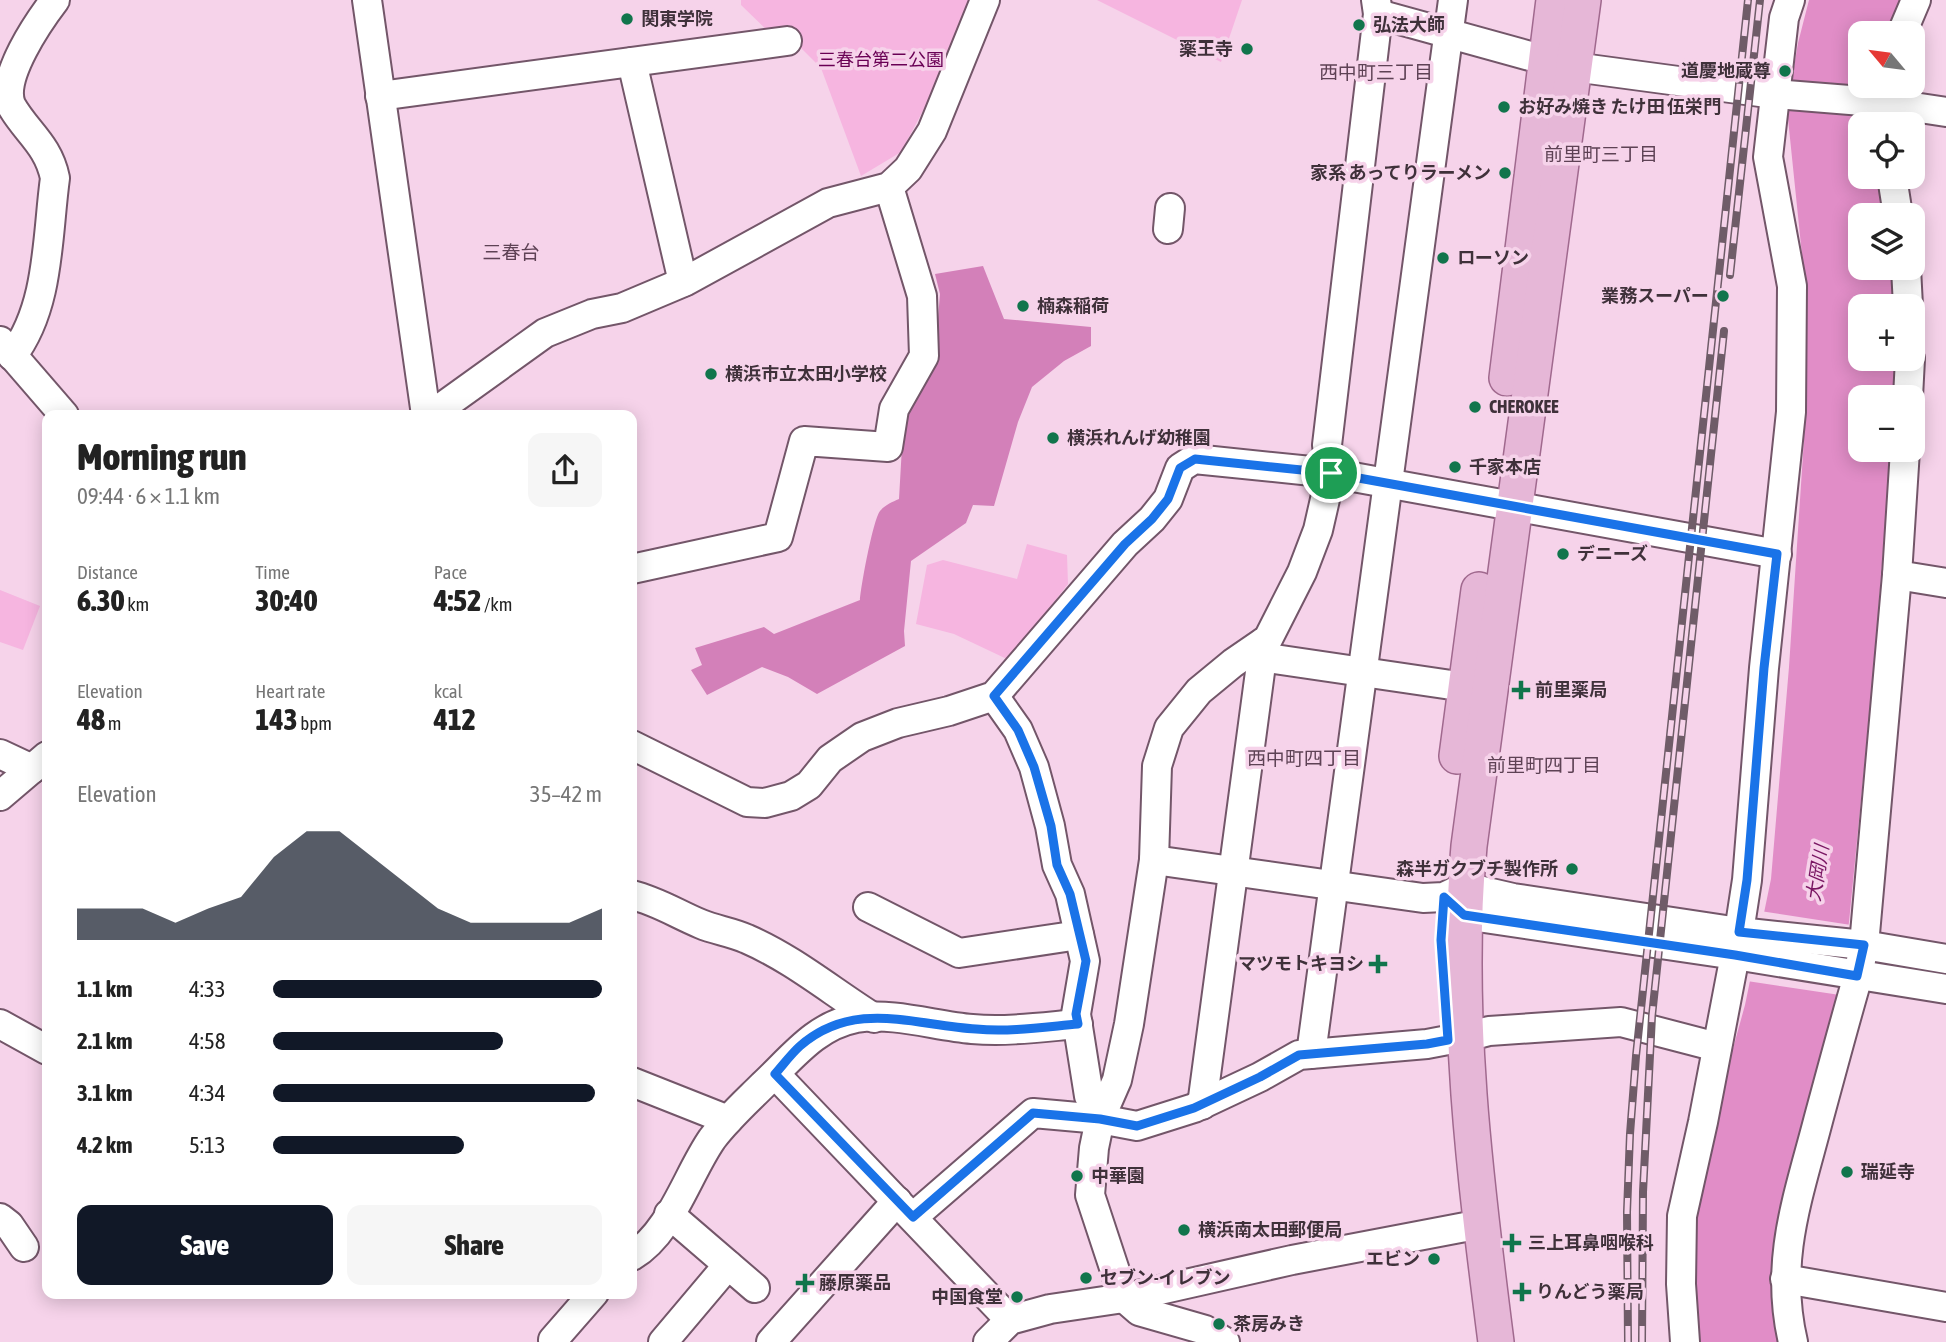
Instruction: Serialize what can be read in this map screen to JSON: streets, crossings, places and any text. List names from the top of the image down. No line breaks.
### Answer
{"districts":["西中町三丁目","前里町三丁目","三春台","西中町四丁目","前里町四丁目"],"water":["大岡川"],"parks":["三春台第二公園"],"places":{"other":["関東学院","弘法大師","薬王寺","道慶地蔵尊","お好み焼き たけ田 伍栄門","家系 あってりラーメン","ローソン","業務スーパー","楠森稲荷","横浜市立太田小学校","CHEROKEE","横浜れんげ幼稚園","千家本店","デニーズ","森半ガクブチ製作所","瑞延寺","中華園","横浜南太田郵便局","エビン","セブン-イレブン","中国食堂","茶房みき"],"health":["前里薬局","マツモトキヨシ","三上耳鼻咽喉科","藤原薬品","りんどう薬局"]},"north":"top left","page":{"map_buttons":["+","−"],"heading":["Morning run","09:44 · 6 × 1.1 km"],"stats":[["Distance","6.30 km"],["Time","30:40"],["Pace","4:52 /km"],["Elevation","48 m"],["Heart rate","143 bpm"],["kcal","412"]],"chart":["Elevation","35–42 m"],"list":[{"name":"1.1 km","note":"4:33"},{"name":"2.1 km","note":"4:58"},{"name":"3.1 km","note":"4:34"},{"name":"4.2 km","note":"5:13"}],"buttons":["Save","Share"]}}
